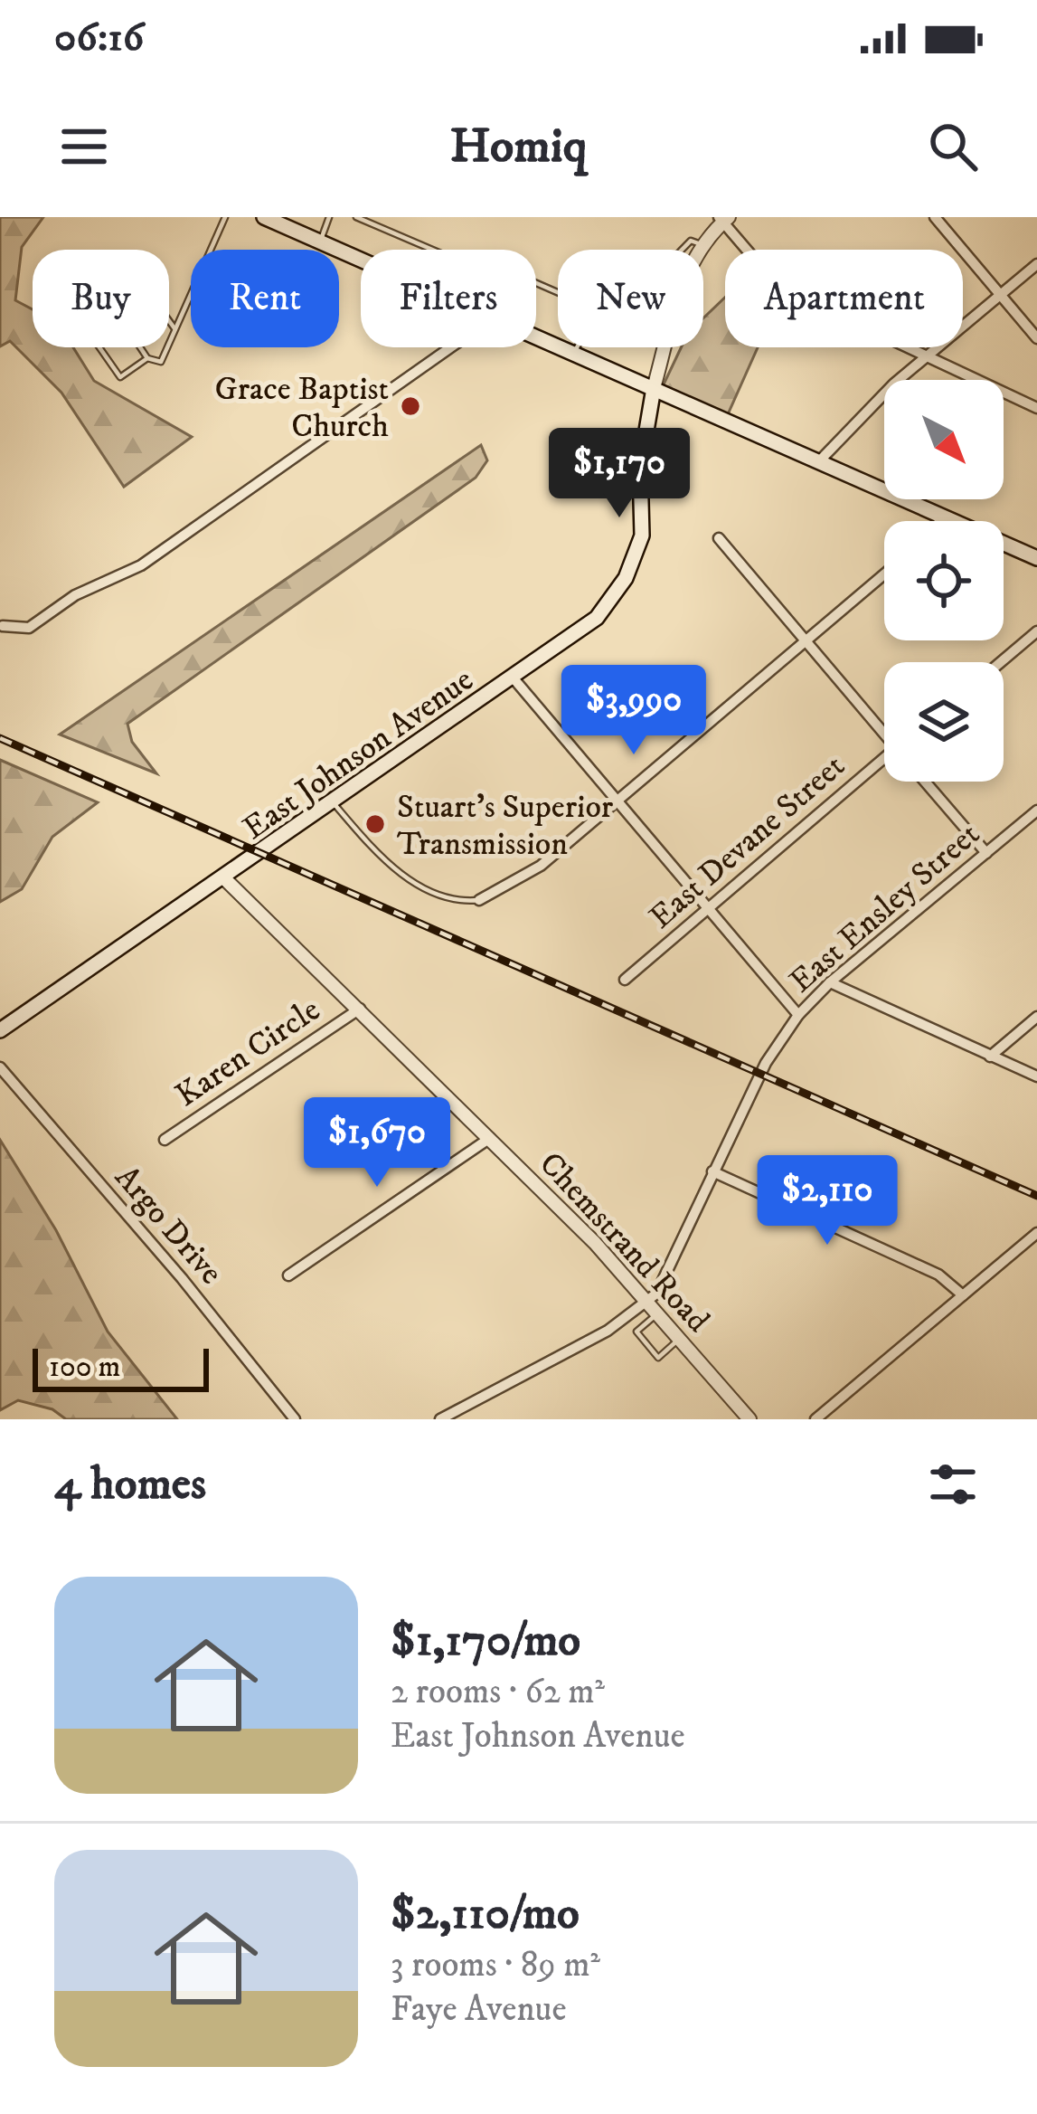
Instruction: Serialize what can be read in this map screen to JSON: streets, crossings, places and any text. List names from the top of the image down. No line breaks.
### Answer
{"streets":{"main road":["East Johnson Avenue"],"street":["East Devane Street","East Ensley Street","Karen Circle","Argo Drive","Chemstrand Road"]},"crossings":[["East Johnson Avenue","Chemstrand Road"],["East Ensley Street","Chemstrand Road"],["Karen Circle","Chemstrand Road"]],"places":["Grace Baptist Church","Stuart's Superior Transmission"],"scale_bar":"100 m","north":"bottom right","page":{"status":"06:16","header":"Homiq","chip":["Buy","Rent","Filters","New","Apartment"],"price":["$1,170","$3,990","$1,670","$2,110"],"scale":"100 m","heading":"4 homes","list":[{"name":"$1,170/mo","note":"2 rooms · 62 m² · East Johnson Avenue"},{"name":"$2,110/mo","note":"3 rooms · 89 m² · Faye Avenue"}]}}
